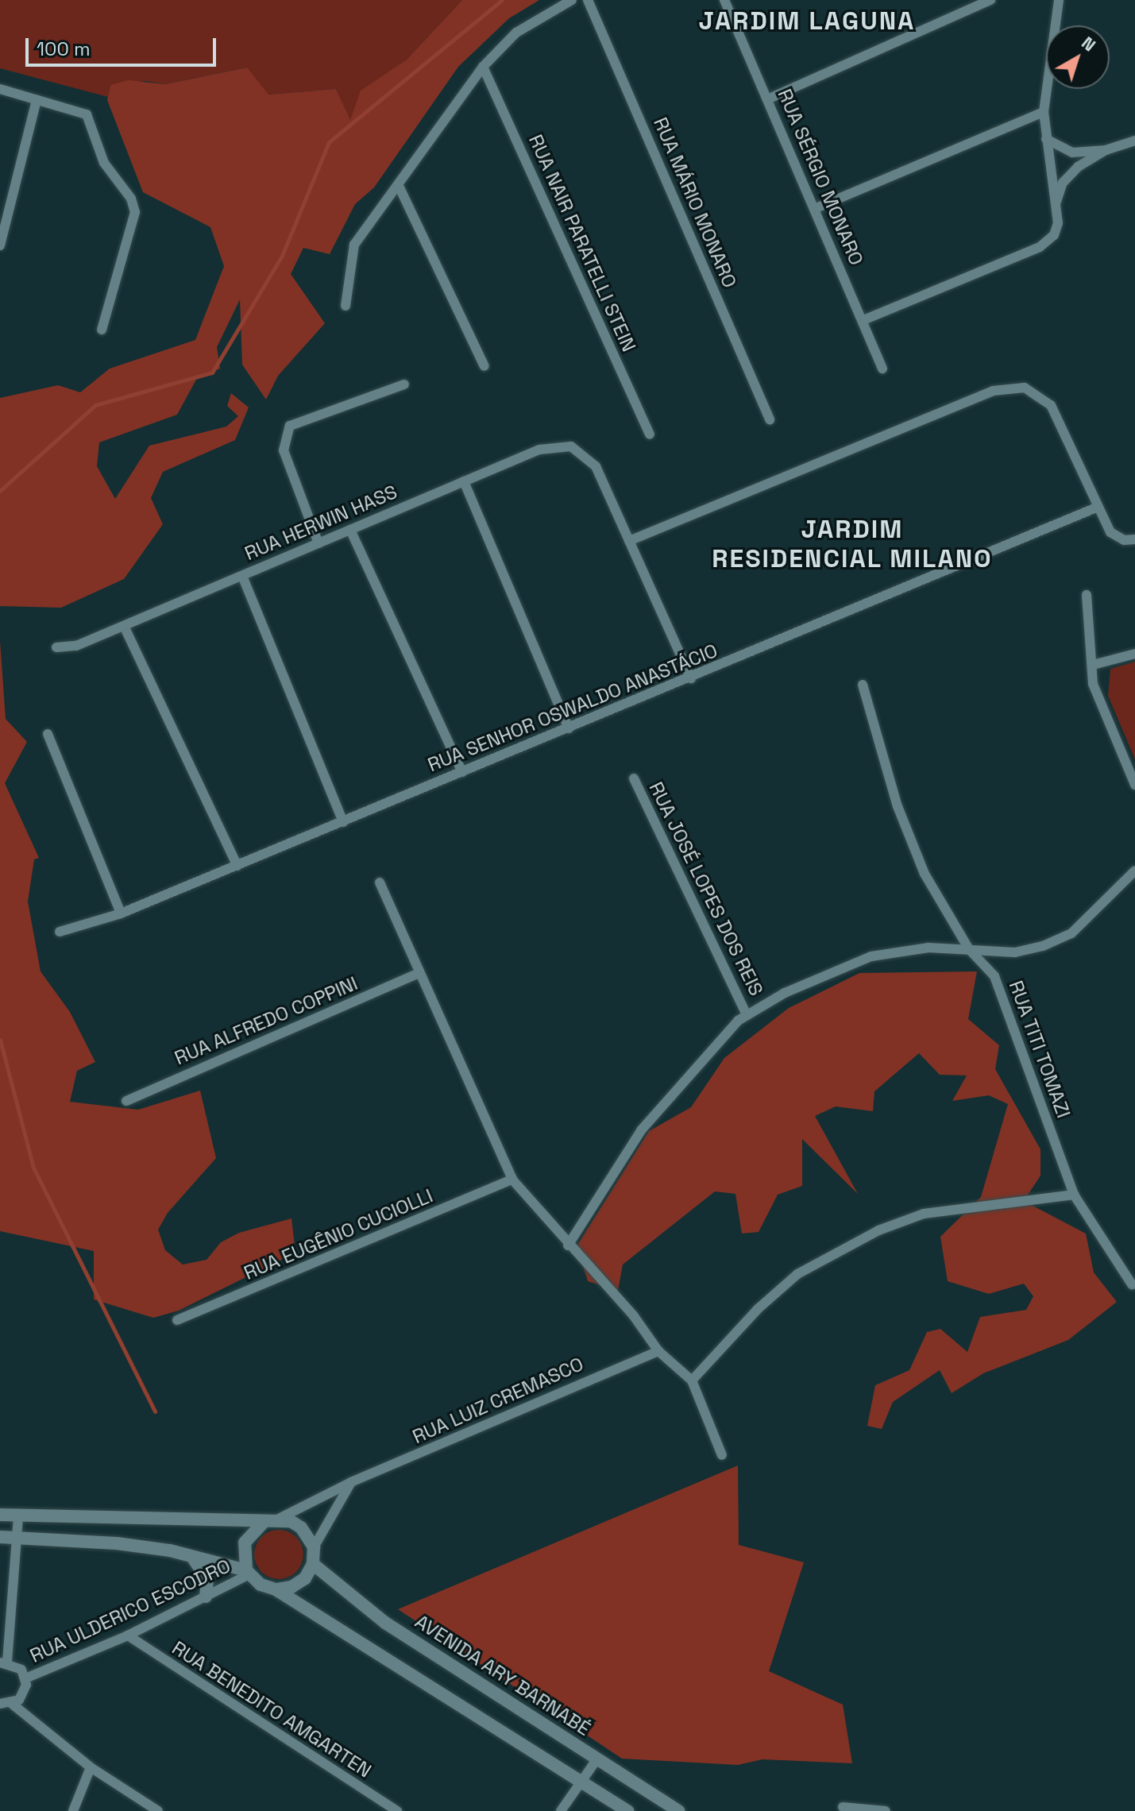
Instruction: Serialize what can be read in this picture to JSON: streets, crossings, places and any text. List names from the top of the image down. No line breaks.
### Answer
{"streets":{"street":["RUA SÉRGIO MONARO","RUA MÁRIO MONARO","RUA NAIR PARATELLI STEIN","RUA HERWIN HASS","RUA SENHOR OSWALDO ANASTÁCIO","RUA JOSÉ LOPES DOS REIS","RUA ALFREDO COPPINI","RUA TITI TOMAZI","RUA EUGÊNIO CUCIOLLI","RUA LUIZ CREMASCO","RUA ULDERICO ESCODRO","AVENIDA ARY BARNABÉ","RUA BENEDITO AMGARTEN"]},"crossings":[["RUA LUIZ CREMASCO","RUA ULDERICO ESCODRO"],["RUA LUIZ CREMASCO","AVENIDA ARY BARNABÉ"],["RUA ULDERICO ESCODRO","AVENIDA ARY BARNABÉ"],["RUA ULDERICO ESCODRO","RUA BENEDITO AMGARTEN"]],"districts":["JARDIM LAGUNA","JARDIM RESIDENCIAL MILANO"],"scale_bar":"100 m","north":"top right"}
